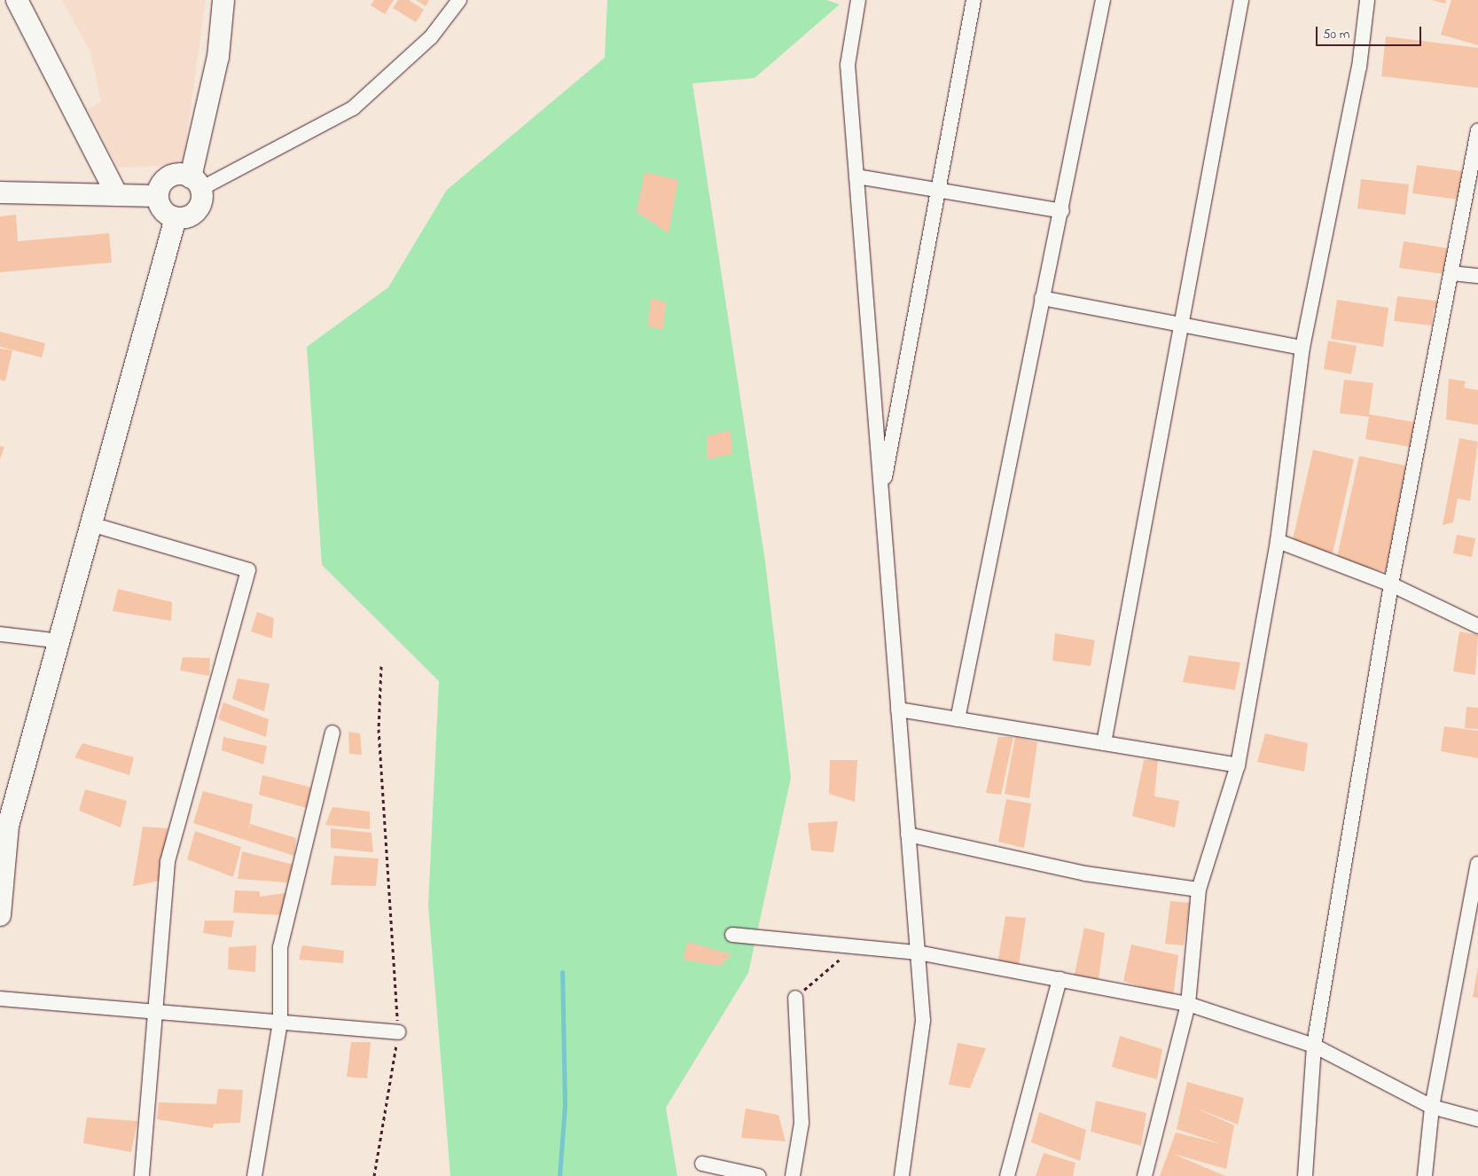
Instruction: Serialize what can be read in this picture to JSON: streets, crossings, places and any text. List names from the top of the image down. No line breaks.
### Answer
{"scale_bar":"50 m"}
